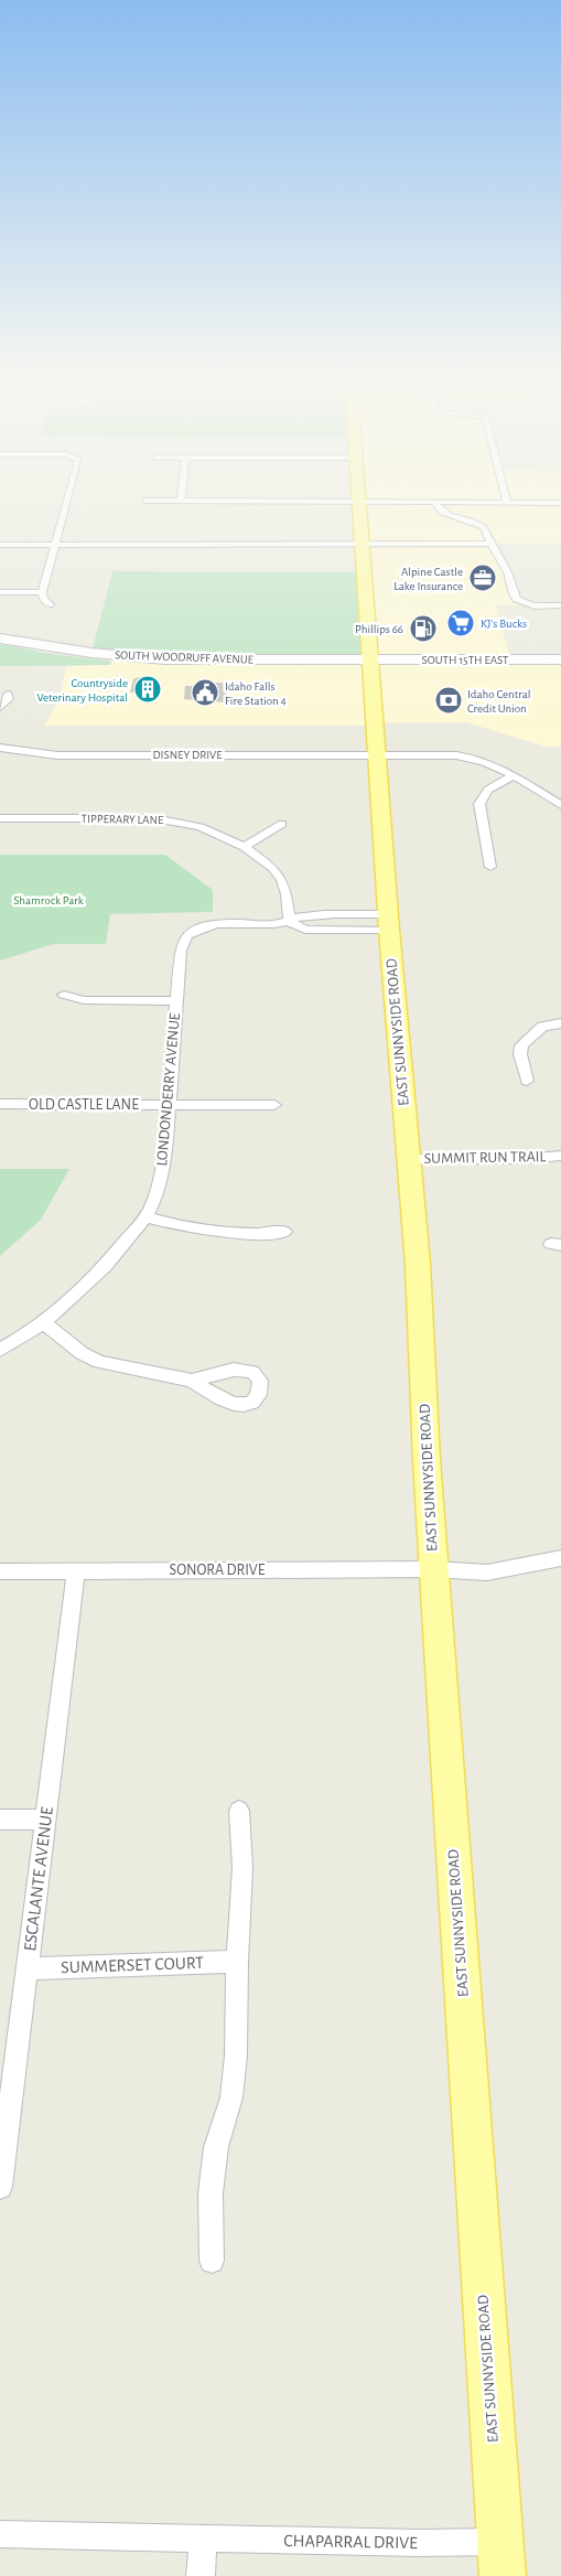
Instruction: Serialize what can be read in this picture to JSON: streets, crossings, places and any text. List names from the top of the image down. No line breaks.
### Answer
{"streets":{"main road":["SOUTH WOODRUFF AVENUE","SOUTH 15TH EAST","EAST SUNNYSIDE ROAD"],"street":["DISNEY DRIVE","TIPPERARY LANE","LONDONDERRY AVENUE","OLD CASTLE LANE","SUMMIT RUN TRAIL","SONORA DRIVE","ESCALANTE AVENUE","SUMMERSET COURT","CHAPARRAL DRIVE"]},"crossings":[["SOUTH WOODRUFF AVENUE","SOUTH 15TH EAST"],["SOUTH WOODRUFF AVENUE","EAST SUNNYSIDE ROAD"],["SOUTH 15TH EAST","EAST SUNNYSIDE ROAD"],["DISNEY DRIVE","EAST SUNNYSIDE ROAD"],["TIPPERARY LANE","LONDONDERRY AVENUE"],["EAST SUNNYSIDE ROAD","LONDONDERRY AVENUE"],["EAST SUNNYSIDE ROAD","SUMMIT RUN TRAIL"],["EAST SUNNYSIDE ROAD","SONORA DRIVE"],["EAST SUNNYSIDE ROAD","CHAPARRAL DRIVE"],["LONDONDERRY AVENUE","OLD CASTLE LANE"],["SONORA DRIVE","ESCALANTE AVENUE"],["ESCALANTE AVENUE","SUMMERSET COURT"]],"parks":["Shamrock Park"],"places":{"office":["Alpine Castle Lake Insurance"],"supermarket":["KJ's Bucks"],"fuel station":["Phillips 66"],"building":["Countryside Veterinary Hospital"],"public building":["Idaho Falls Fire Station 4"],"bank":["Idaho Central Credit Union"]}}
